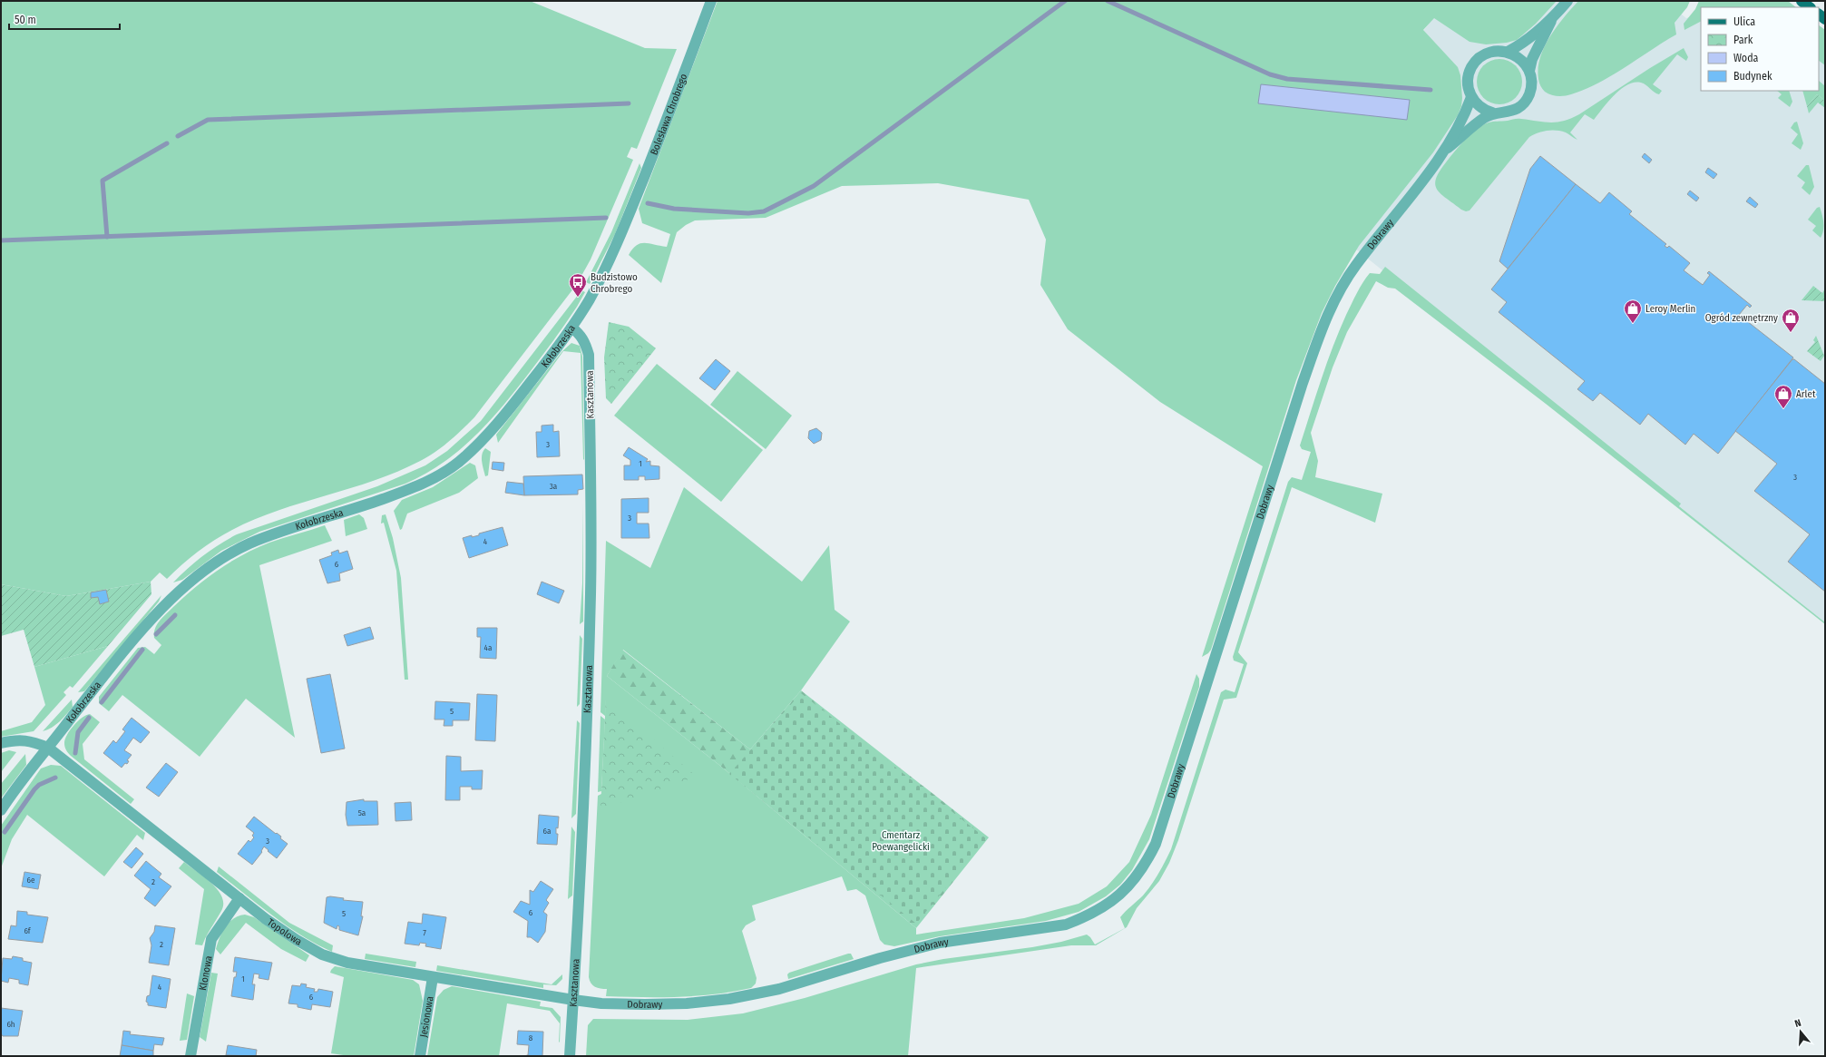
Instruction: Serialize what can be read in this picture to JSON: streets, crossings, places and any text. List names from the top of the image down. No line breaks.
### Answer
{"streets":{"street":["Bolesława Chrobrego","Dobrawy","Kołobrzeska","Kasztanowa","Topolowa","Klonowa","Jesionowa"]},"crossings":[["Bolesława Chrobrego","Kołobrzeska"],["Dobrawy","Kasztanowa"],["Dobrawy","Topolowa"],["Kołobrzeska","Kasztanowa"],["Kołobrzeska","Topolowa"],["Kasztanowa","Topolowa"],["Topolowa","Klonowa"],["Topolowa","Jesionowa"]],"parks":["Cmentarz Poewangelicki"],"places":{"bus stop":["Budzistowo Chrobrego"],"shop":["Leroy Merlin","Ogród zewnętrzny","Arlet"]},"house_numbers":["3","1","3","3a","3","4","6","4a","5","5a","6a","3","6e","2","6","5","6f","7","2","1","4","6","6h","8"],"legend":["Ulica","Park","Woda","Budynek"],"scale_bar":"50 m","north":"top"}
